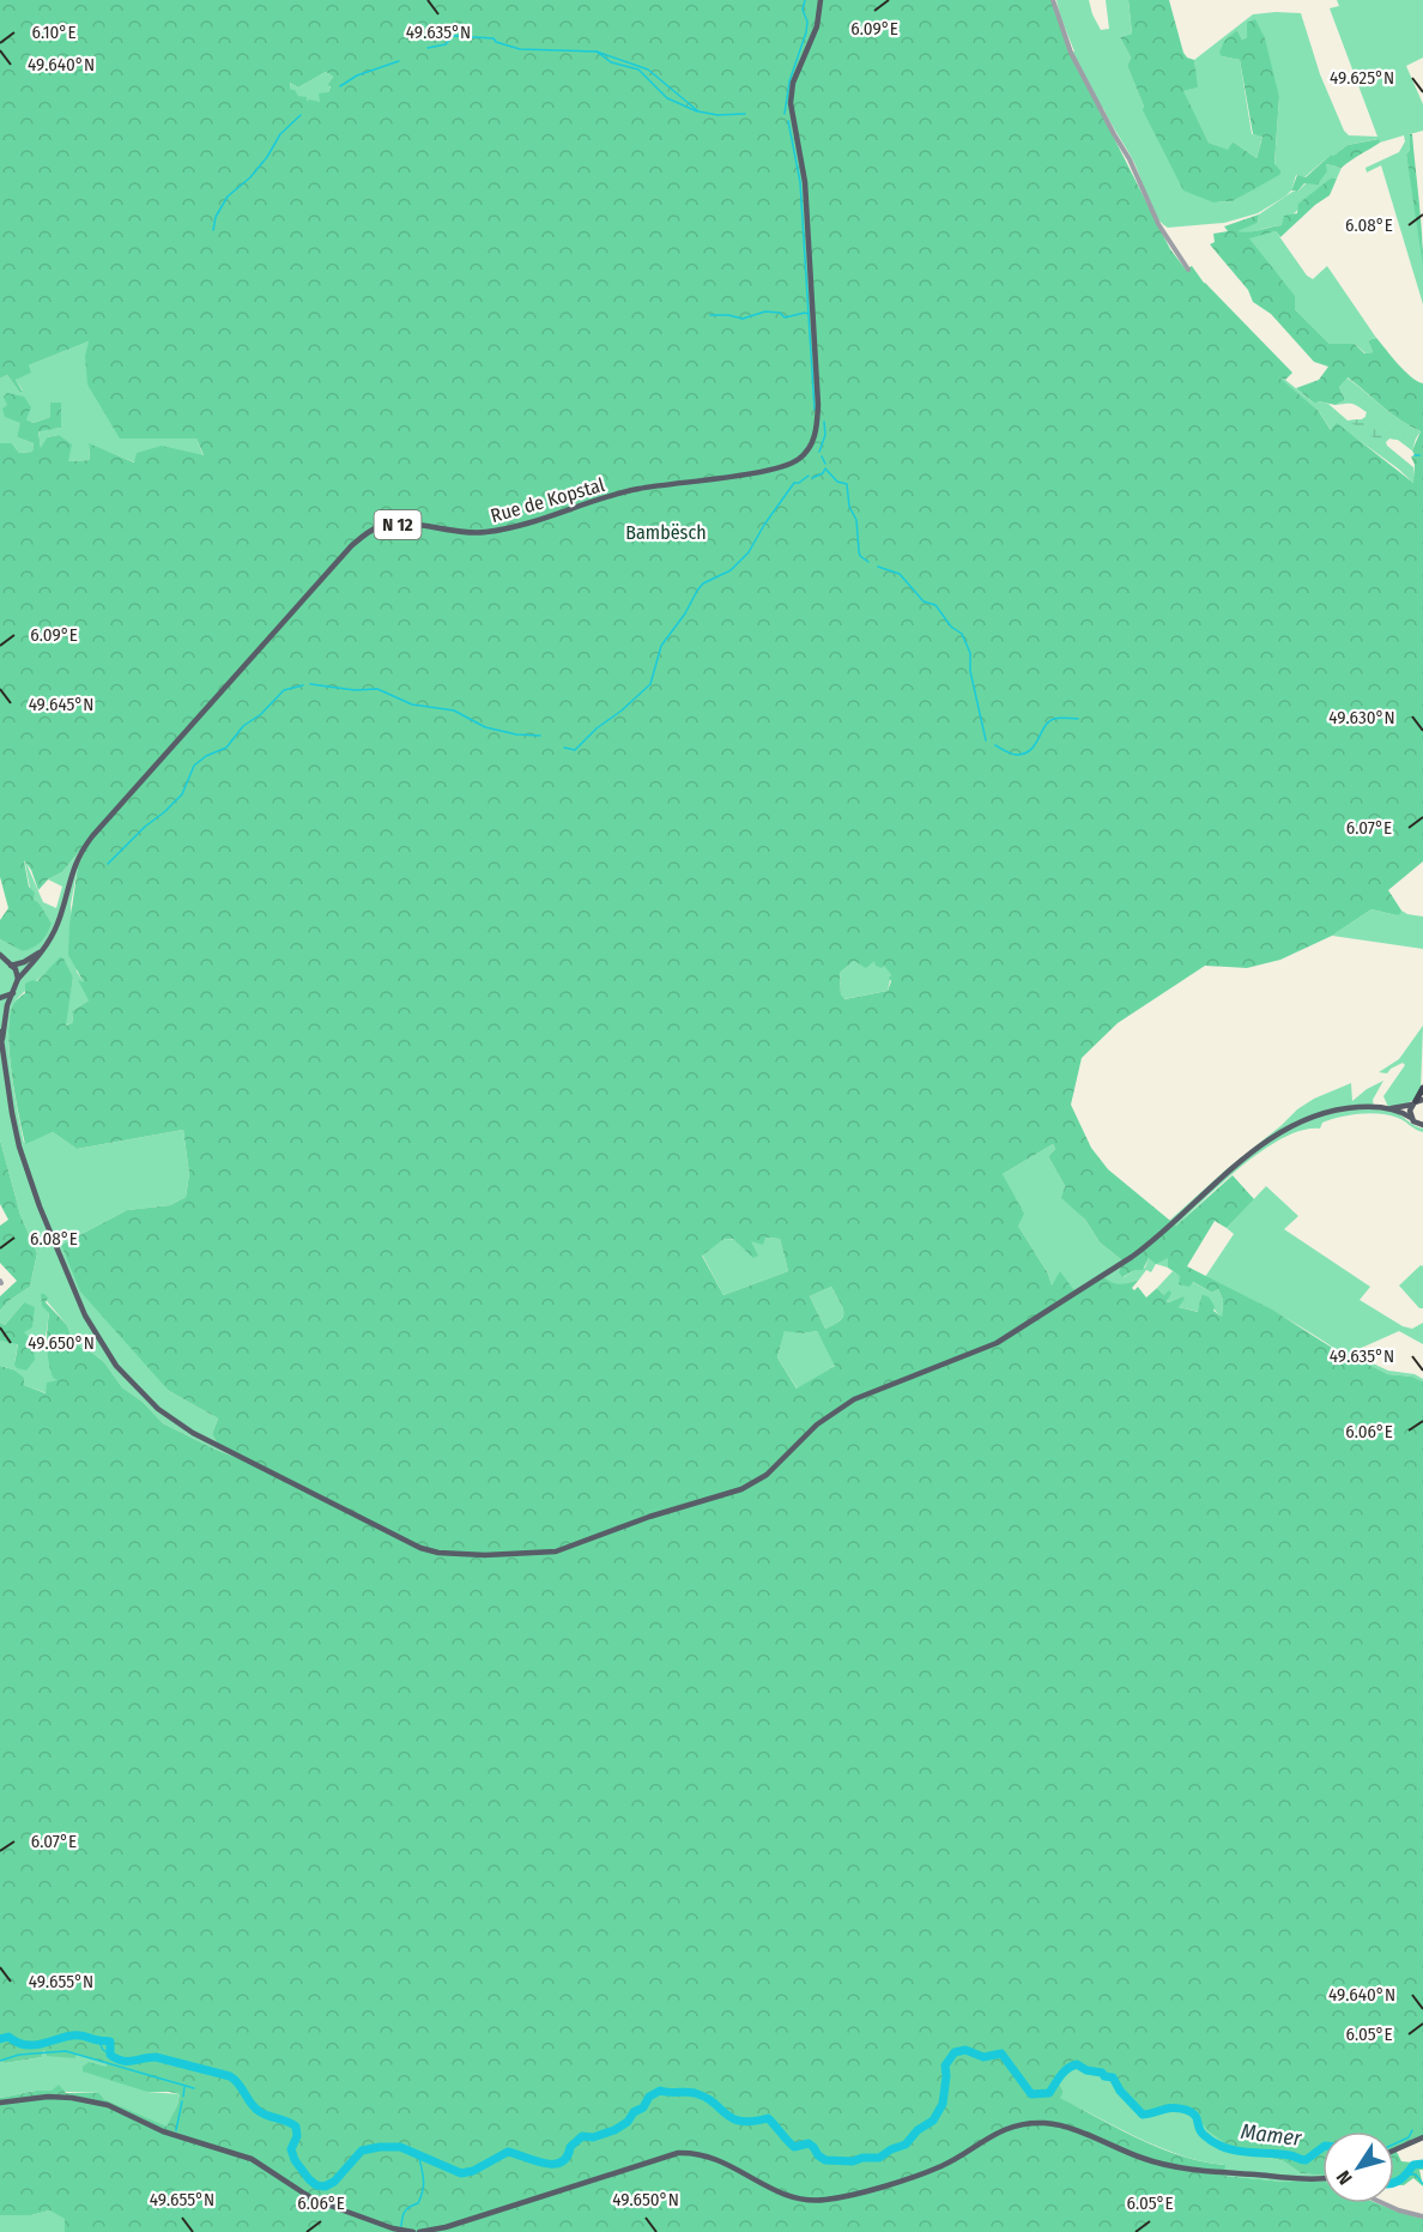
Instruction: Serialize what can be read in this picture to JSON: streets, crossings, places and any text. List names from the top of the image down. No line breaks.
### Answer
{"streets":{"main road":["Rue de Kopstal","N 12"]},"water":["Mamer"],"parks":["Bambësch"],"north":"bottom left","coordinates":["6.09°E","6.10°E","49.635°N","49.640°N","49.625°N","6.08°E","49.645°N","49.630°N","6.07°E","49.650°N","6.06°E","49.655°N","6.05°E"]}
